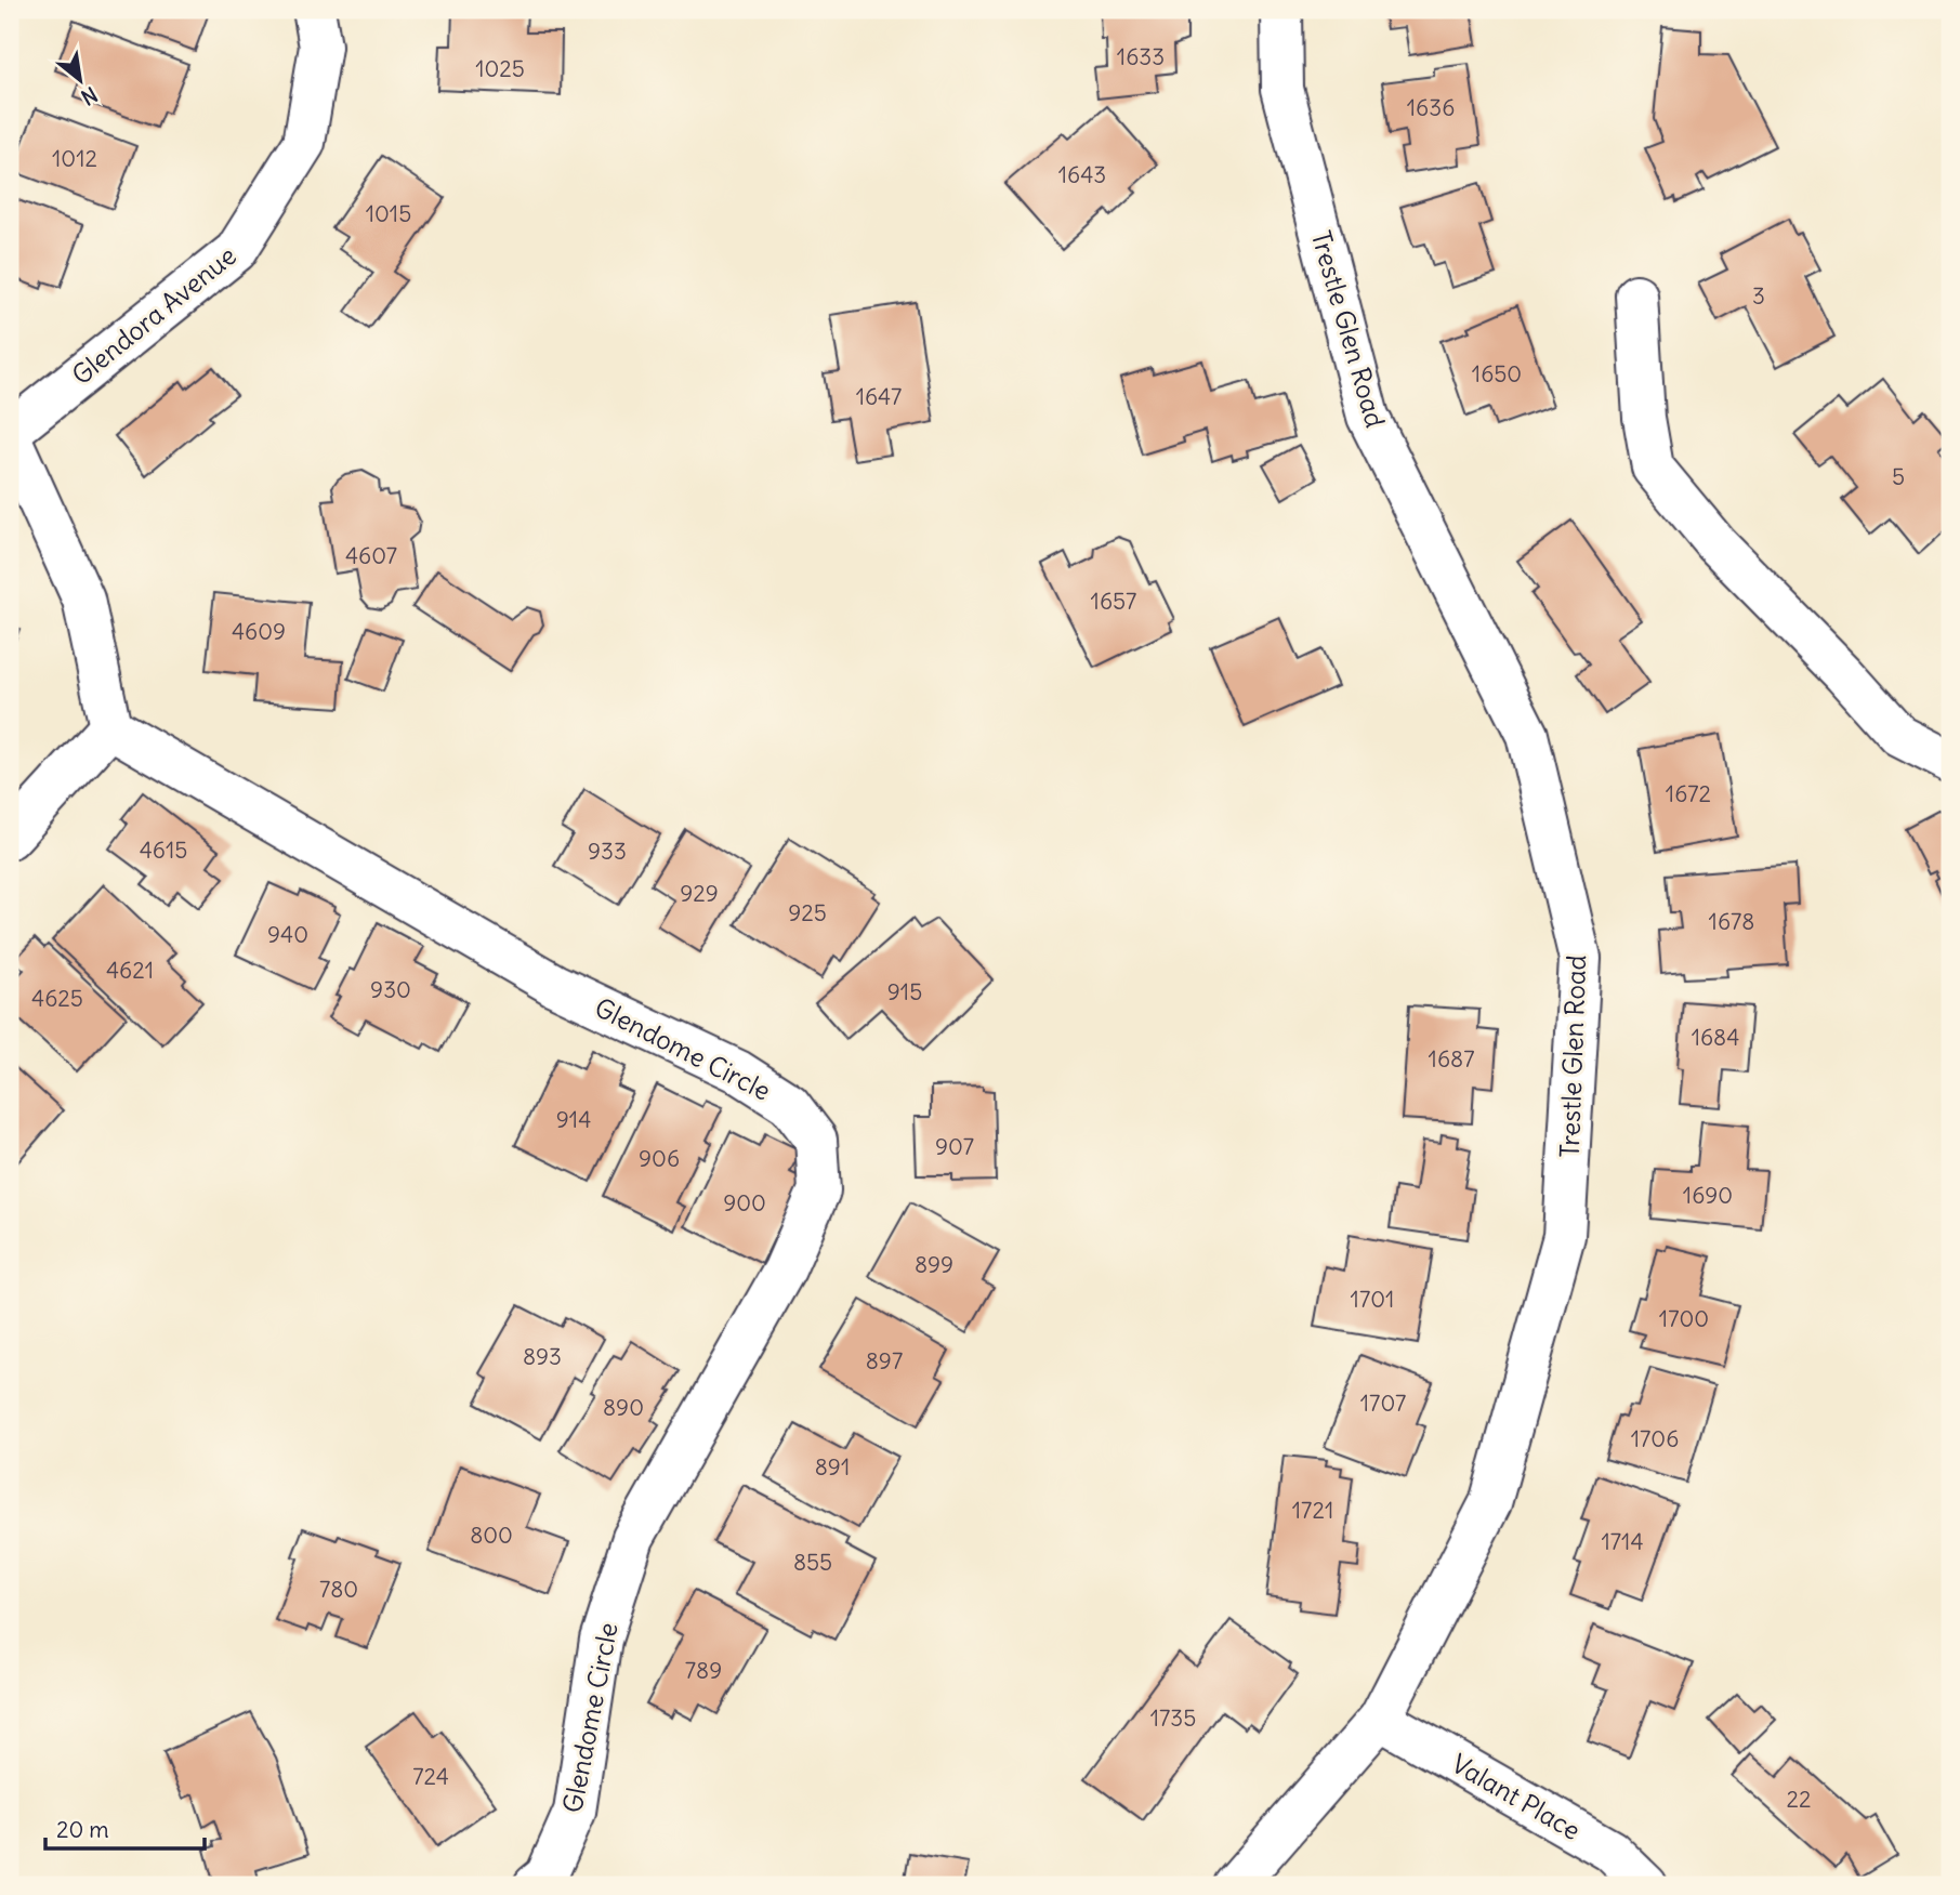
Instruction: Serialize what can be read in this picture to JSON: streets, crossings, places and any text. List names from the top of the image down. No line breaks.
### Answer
{"streets":{"street":["Glendora Avenue","Trestle Glen Road","Glendome Circle","Valant Place"]},"crossings":[["Trestle Glen Road","Valant Place"]],"house_numbers":["1633","1025","1636","1012","1643","1015","3","1650","1647","5","4607","1657","4609","1672","4615","933","929","925","1678","940","4621","930","915","4625","1684","1687","914","907","906","1690","900","899","1701","1700","893","897","1707","890","1706","891","1721","800","1714","855","780","789","1735","724","22"],"scale_bar":"20 m","north":"bottom right"}
